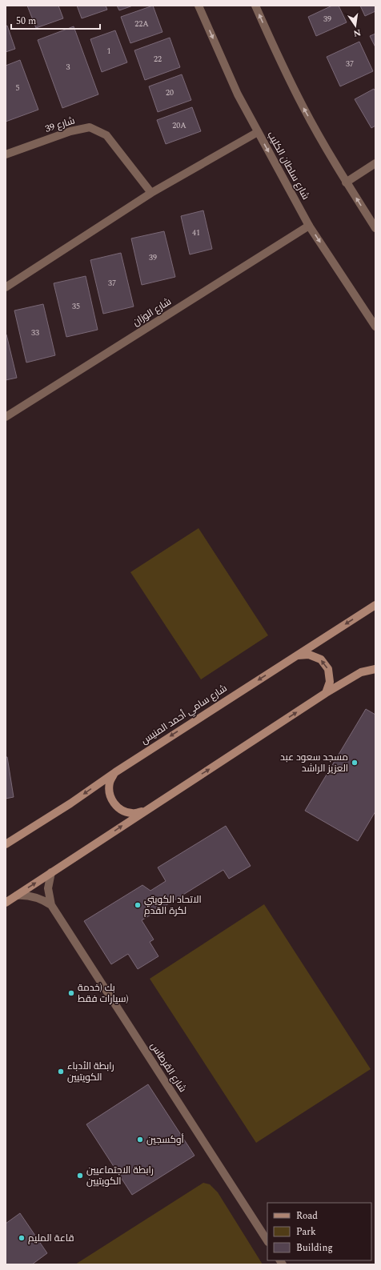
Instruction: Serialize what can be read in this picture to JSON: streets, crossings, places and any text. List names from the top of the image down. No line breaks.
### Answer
{"streets":{"main road":["شارع سامي أحمد المنيس"],"street":["شارع 39","شارع سلطان الكليب","شارع الوزان","شارع القرطاس"]},"crossings":[["شارع سلطان الكليب","شارع الوزان"]],"places":["مسجد سعود عبد العزيز الراشد","الاتحاد الكويتي لكرة القدم","بك (خدمة سيارات فقط)","رابطة الأدباء الكويتيين","أوكسجين","رابطة الاجتماعيين الكويتيين","قاعة المليم"],"house_numbers":["39","22A","1","22","37","3","5","20","20A","41","39","37","35","33"],"legend":["Road","Park","Building"],"scale_bar":"50 m","north":"bottom"}
